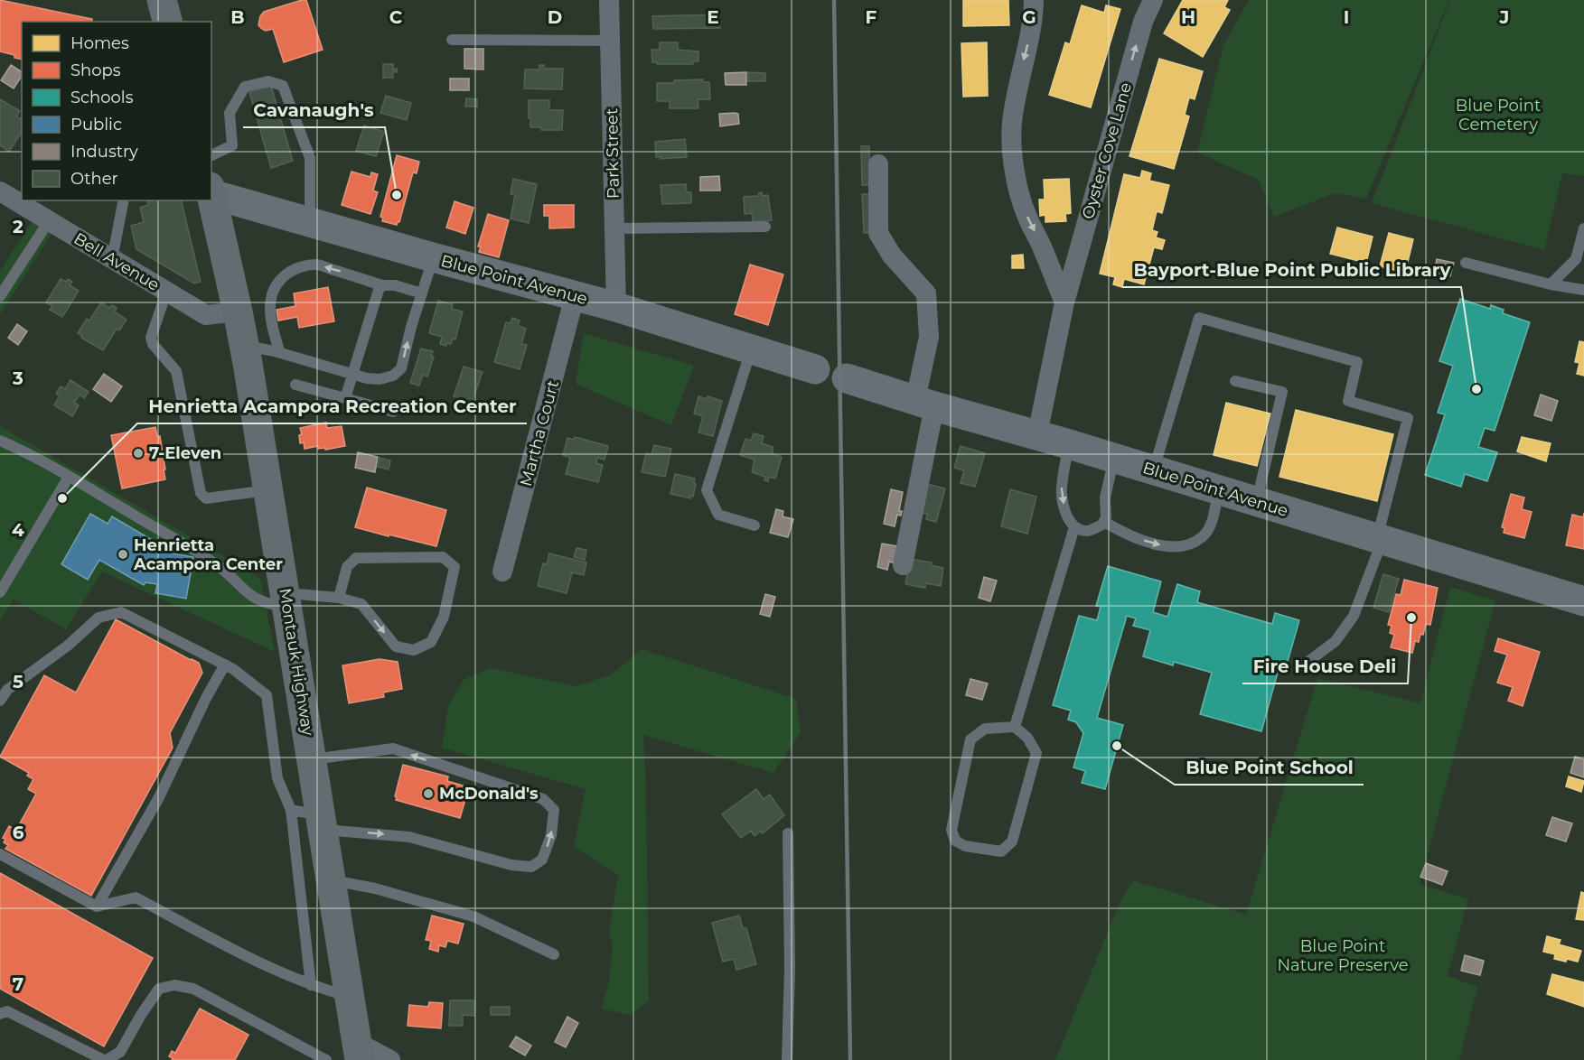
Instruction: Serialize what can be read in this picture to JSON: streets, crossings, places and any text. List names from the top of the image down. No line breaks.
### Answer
{"streets":{"main road":["Montauk Highway"],"street":["Oyster Cove Lane","Park Street","Bell Avenue","Blue Point Avenue","Martha Court"]},"crossings":[["Oyster Cove Lane","Blue Point Avenue"],["Park Street","Blue Point Avenue"],["Bell Avenue","Montauk Highway"],["Blue Point Avenue","Martha Court"]],"one_way":["Oyster Cove Lane"],"parks":["Blue Point Cemetery","Blue Point Nature Preserve"],"places":["Cavanaugh's","Bayport-Blue Point Public Library","7-Eleven","Henrietta Acampora Recreation Center","Henrietta Acampora Center","Fire House Deli","Blue Point School","McDonald's"],"legend":["Homes","Shops","Schools","Public","Industry","Other"],"grid":{"columns":["B","C","D","E","F","G","H","I","J"],"rows":["2","3","4","5","6","7"]}}
